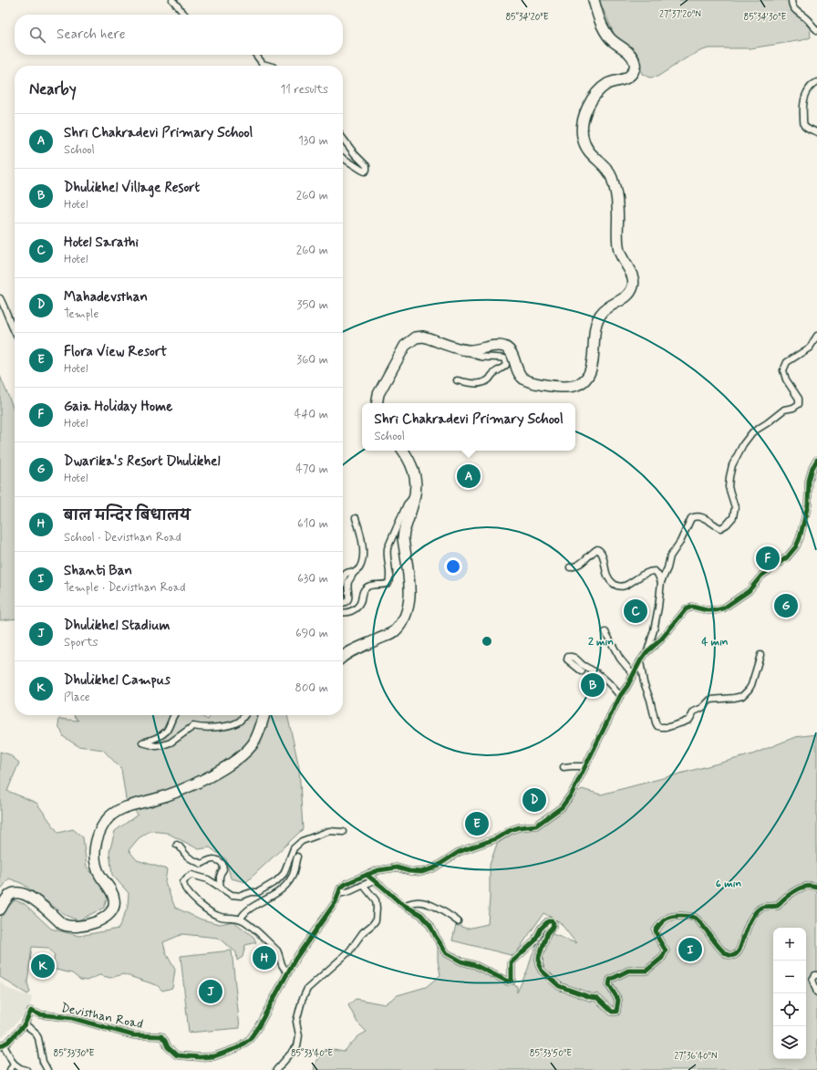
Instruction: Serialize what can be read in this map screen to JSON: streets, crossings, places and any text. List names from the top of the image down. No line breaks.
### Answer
{"streets":{"street":["Devisthan Road"]},"page":{"search":"Search here","heading":["Nearby","11 results"],"list":[{"mark":"A","name":"Shri Chakradevi Primary School","note":"School","value":"130 m"},{"mark":"B","name":"Dhulikhel Village Resort","note":"Hotel","value":"260 m"},{"mark":"C","name":"Hotel Sarathi","note":"Hotel","value":"260 m"},{"mark":"D","name":"Mahadevsthan","note":"Temple","value":"350 m"},{"mark":"E","name":"Flora View Resort","note":"Hotel","value":"360 m"},{"mark":"F","name":"Gaia Holiday Home","note":"Hotel","value":"440 m"},{"mark":"G","name":"Dwarika's Resort Dhulikhel","note":"Hotel","value":"470 m"},{"mark":"H","name":"बाल मन्दिर बिधालय","note":"School · Devisthan Road","value":"610 m"},{"mark":"I","name":"Shanti Ban","note":"Temple · Devisthan Road","value":"630 m"},{"mark":"J","name":"Dhulikhel Stadium","note":"Sports","value":"690 m"},{"mark":"K","name":"Dhulikhel Campus","note":"Place","value":"800 m"}],"popup":["Shri Chakradevi Primary School","School"],"pins":["A","F","G","C","B","D","E","I","H","K","J"],"map_buttons":["+","−"]},"coordinates":["27°37'20\"N","85°34'20\"E","85°34'30\"E","85°33'30\"E","85°33'40\"E","85°33'50\"E","27°36'40\"N"],"rings":["2 min","4 min","6 min"]}
